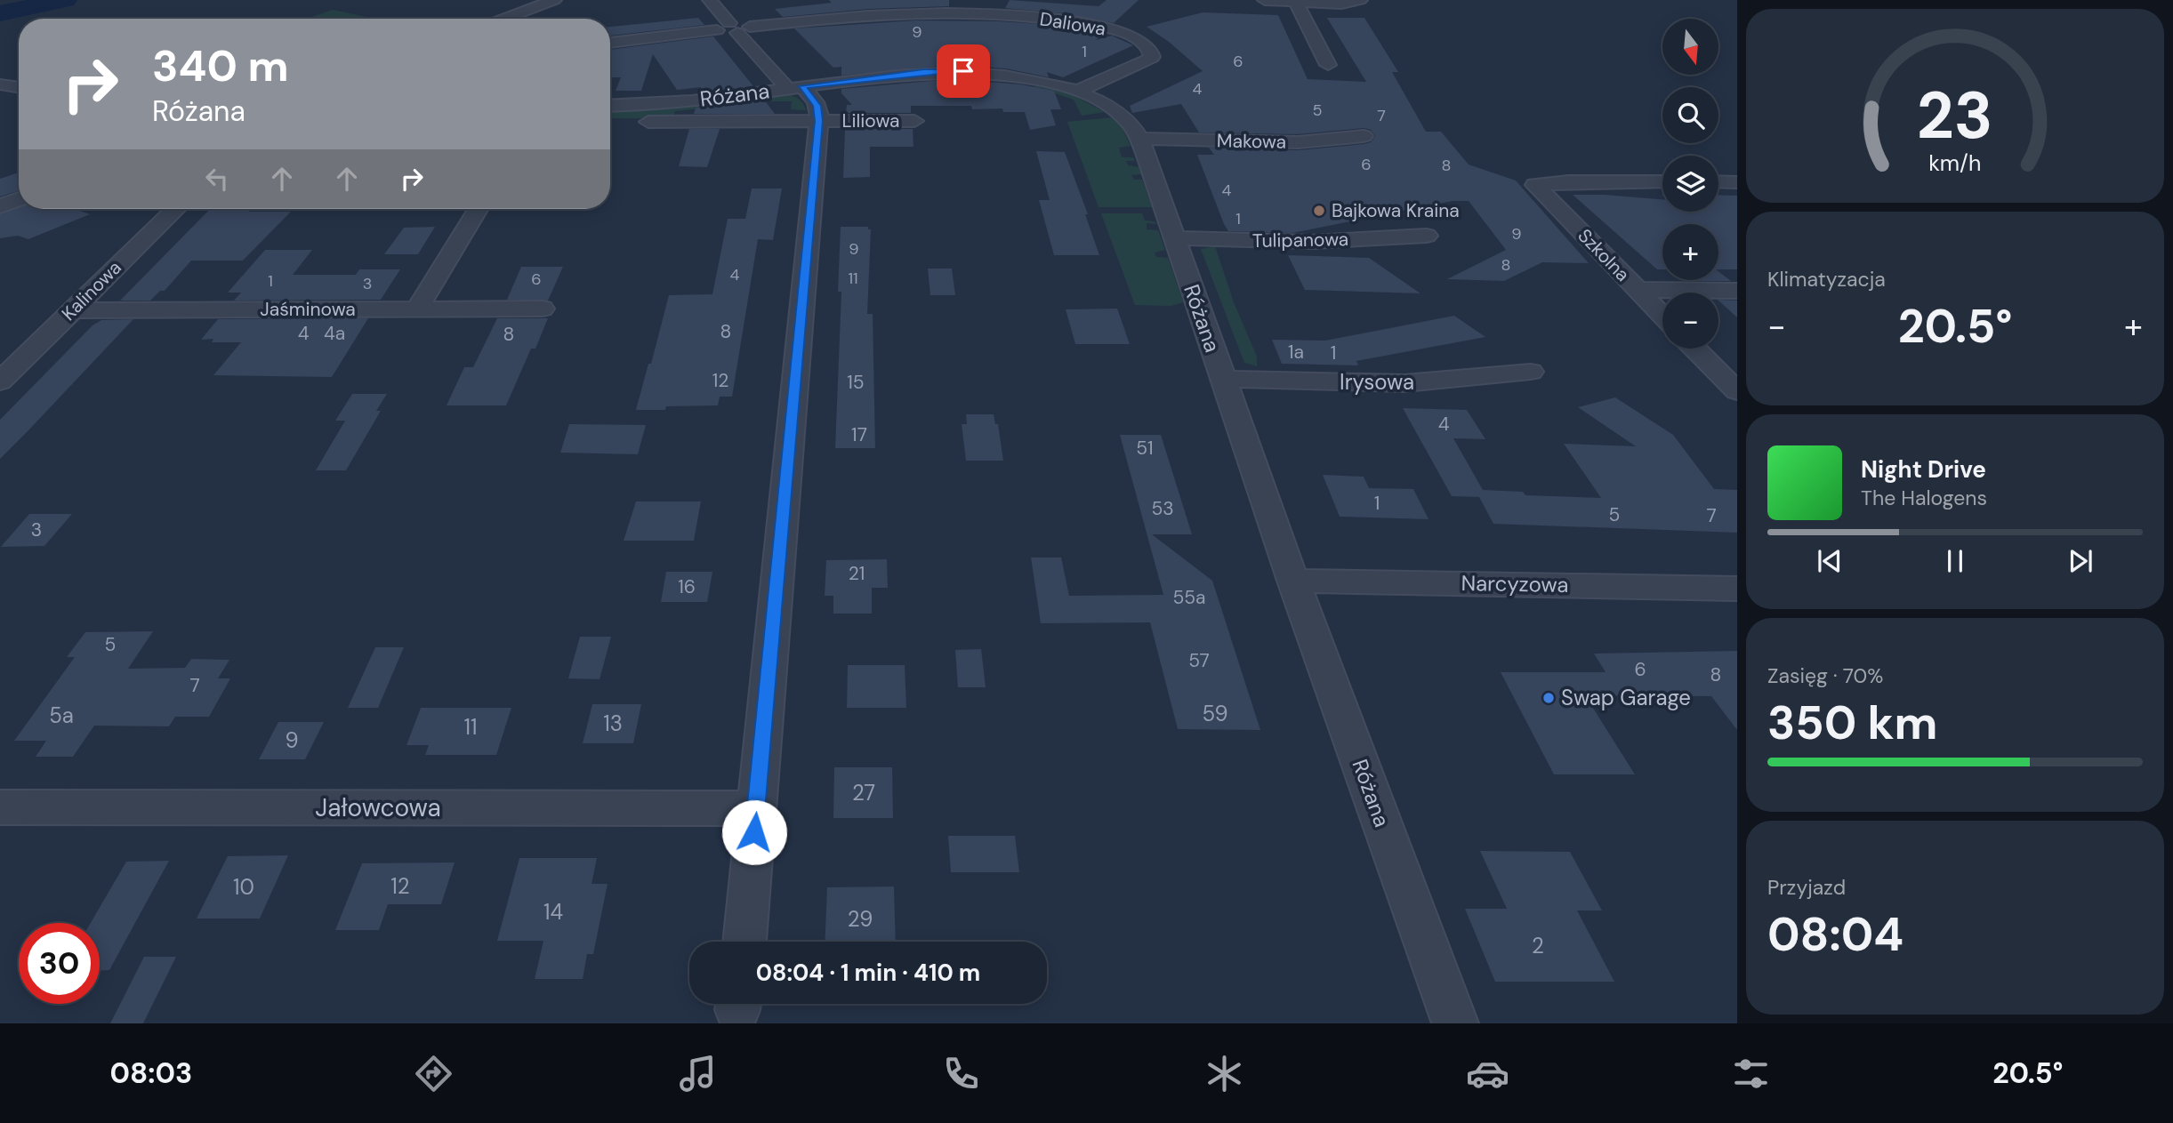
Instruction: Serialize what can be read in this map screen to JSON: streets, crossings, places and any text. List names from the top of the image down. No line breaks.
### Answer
{"streets":{"street":["Daliowa","Różana","Liliowa","Makowa","Tulipanowa","Szkolna","Kalinowa","Jaśminowa","Irysowa","Narcyzowa","Jałowcowa"]},"crossings":[["Daliowa","Różana"],["Różana","Makowa"],["Różana","Tulipanowa"],["Różana","Irysowa"],["Różana","Narcyzowa"],["Kalinowa","Jaśminowa"]],"places":["Bajkowa Kraina","Swap Garage"],"house_numbers":["9","1","6","4","5","7","6","8","4","1","9","9","8","4","11","6","1","3","8","4","4a","8","1a","1","12","15","4","17","51","1","53","5","7","3","21","16","55a","5","57","6","8","7","59","5a","13","11","9","27","12","10","14","29","2"],"north":"bottom","page":{"map_buttons":["+","−"],"turn":["340 m","Różana"],"tile":["Klimatyzacja",["Zasięg · 70%","350 km"],["Przyjazd","08:04"]],"heat":["−","20.5°","+"],"song":["Night Drive","The Halogens"],"limit":"30","trip":"08:04 · 1 min · 410 m","tabs":["08:03","20.5°"],"gauge":["23","km/h"]}}
